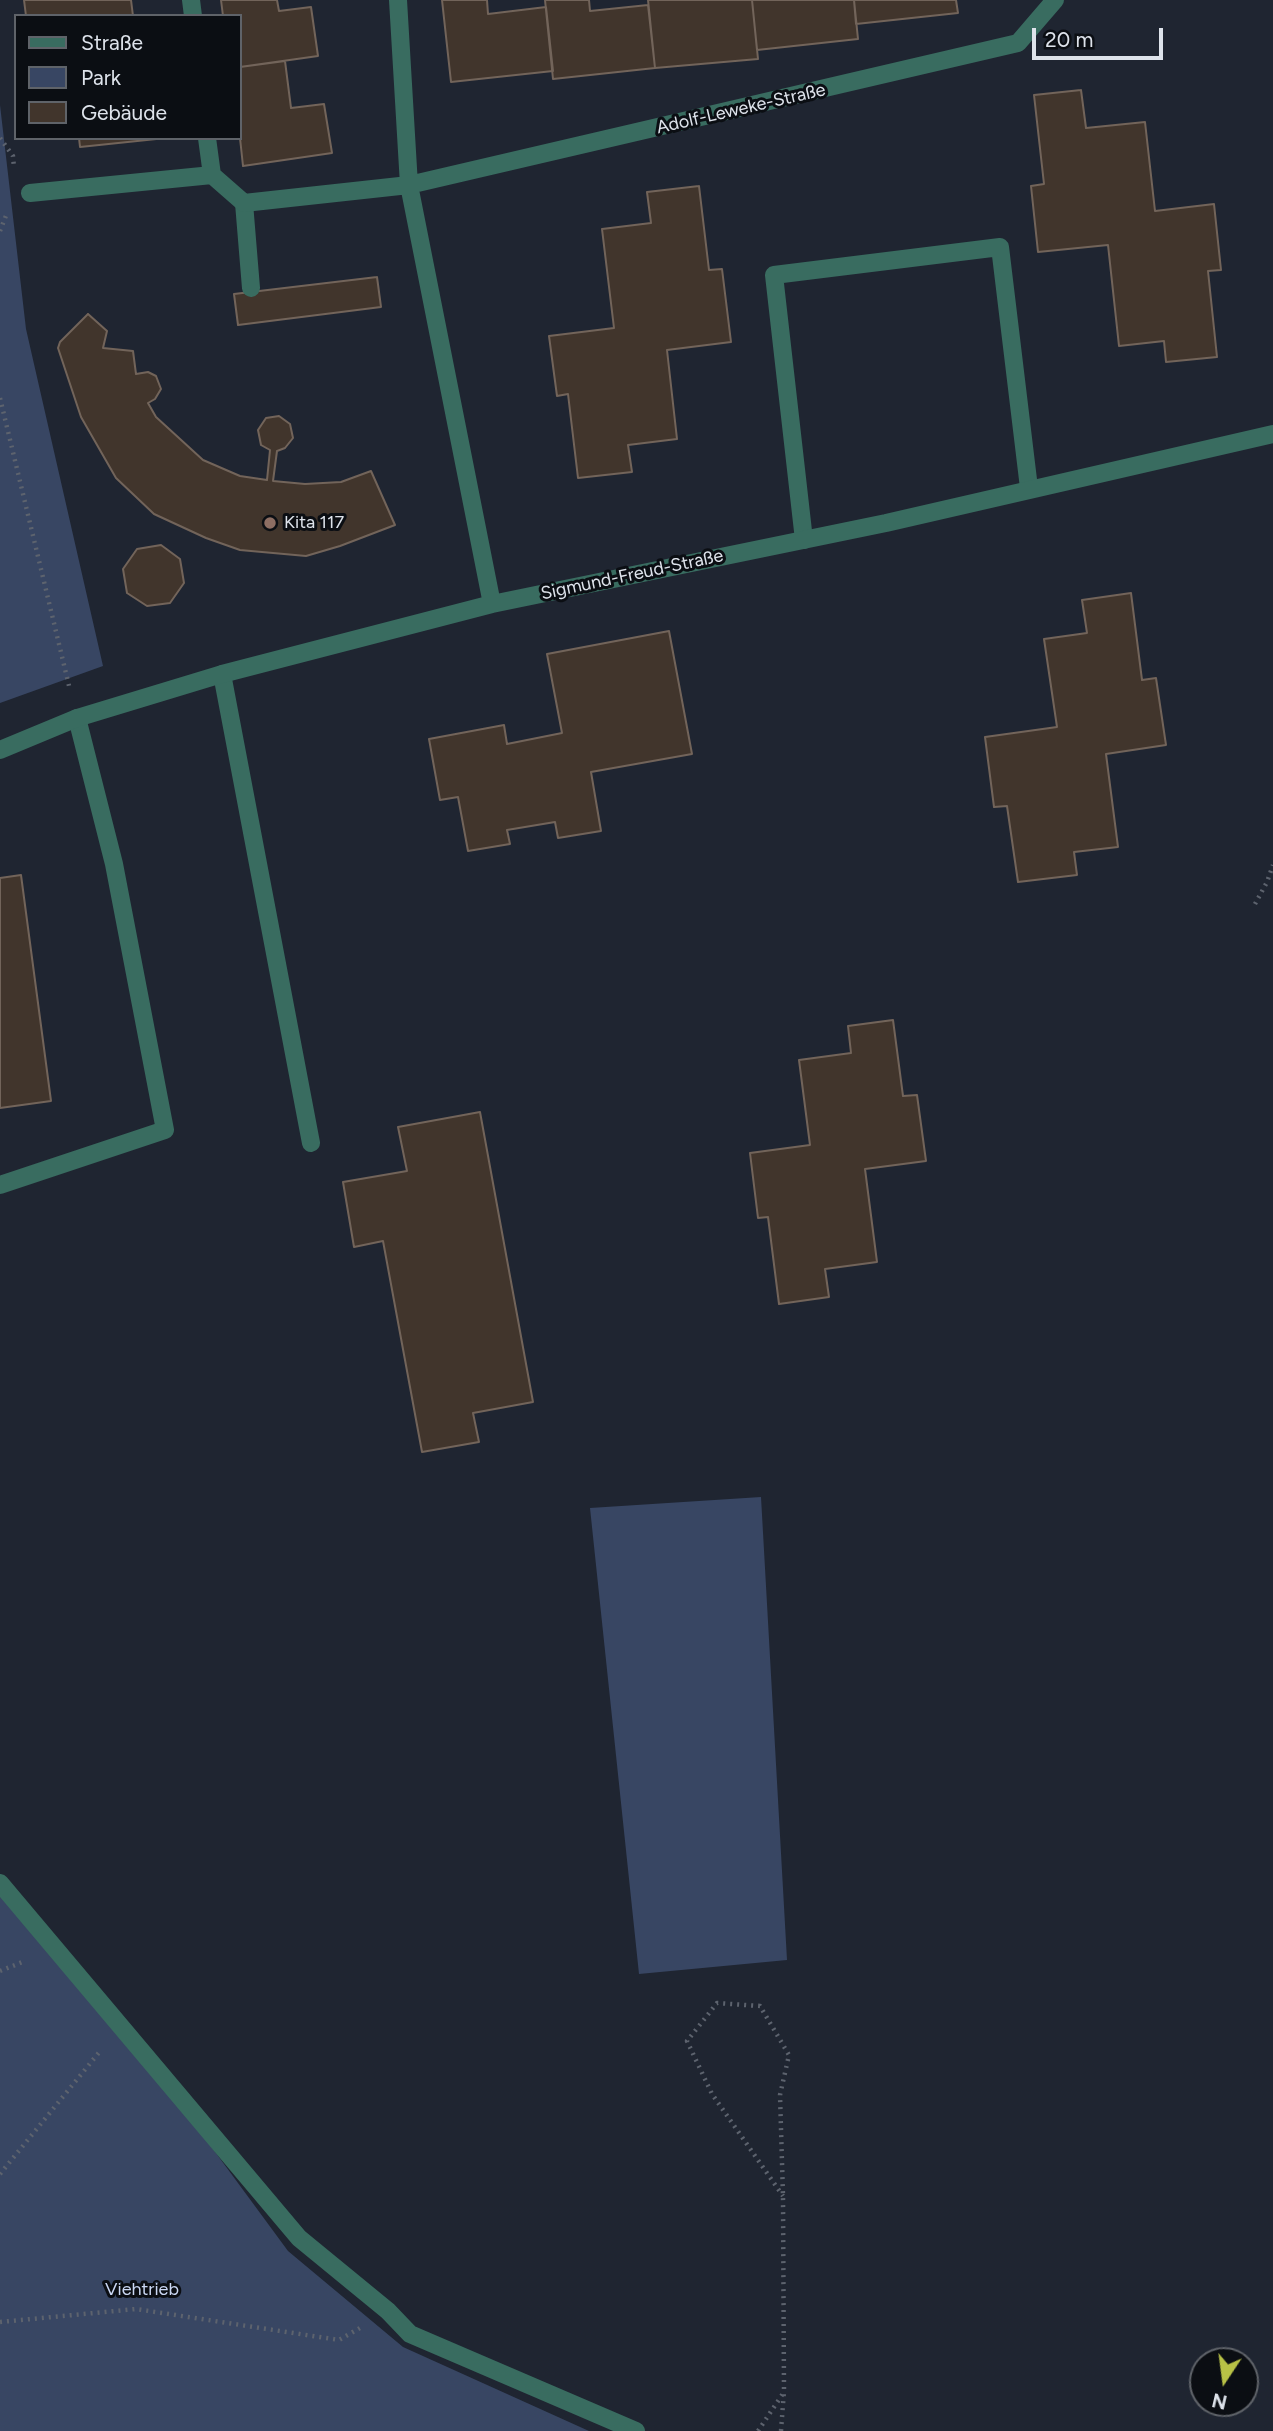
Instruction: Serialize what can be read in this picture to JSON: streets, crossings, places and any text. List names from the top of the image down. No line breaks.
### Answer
{"streets":{"street":["Adolf-Leweke-Straße","Sigmund-Freud-Straße"]},"parks":["Viehtrieb"],"places":["Kita 117"],"legend":["Straße","Park","Gebäude"],"scale_bar":"20 m","north":"bottom"}
